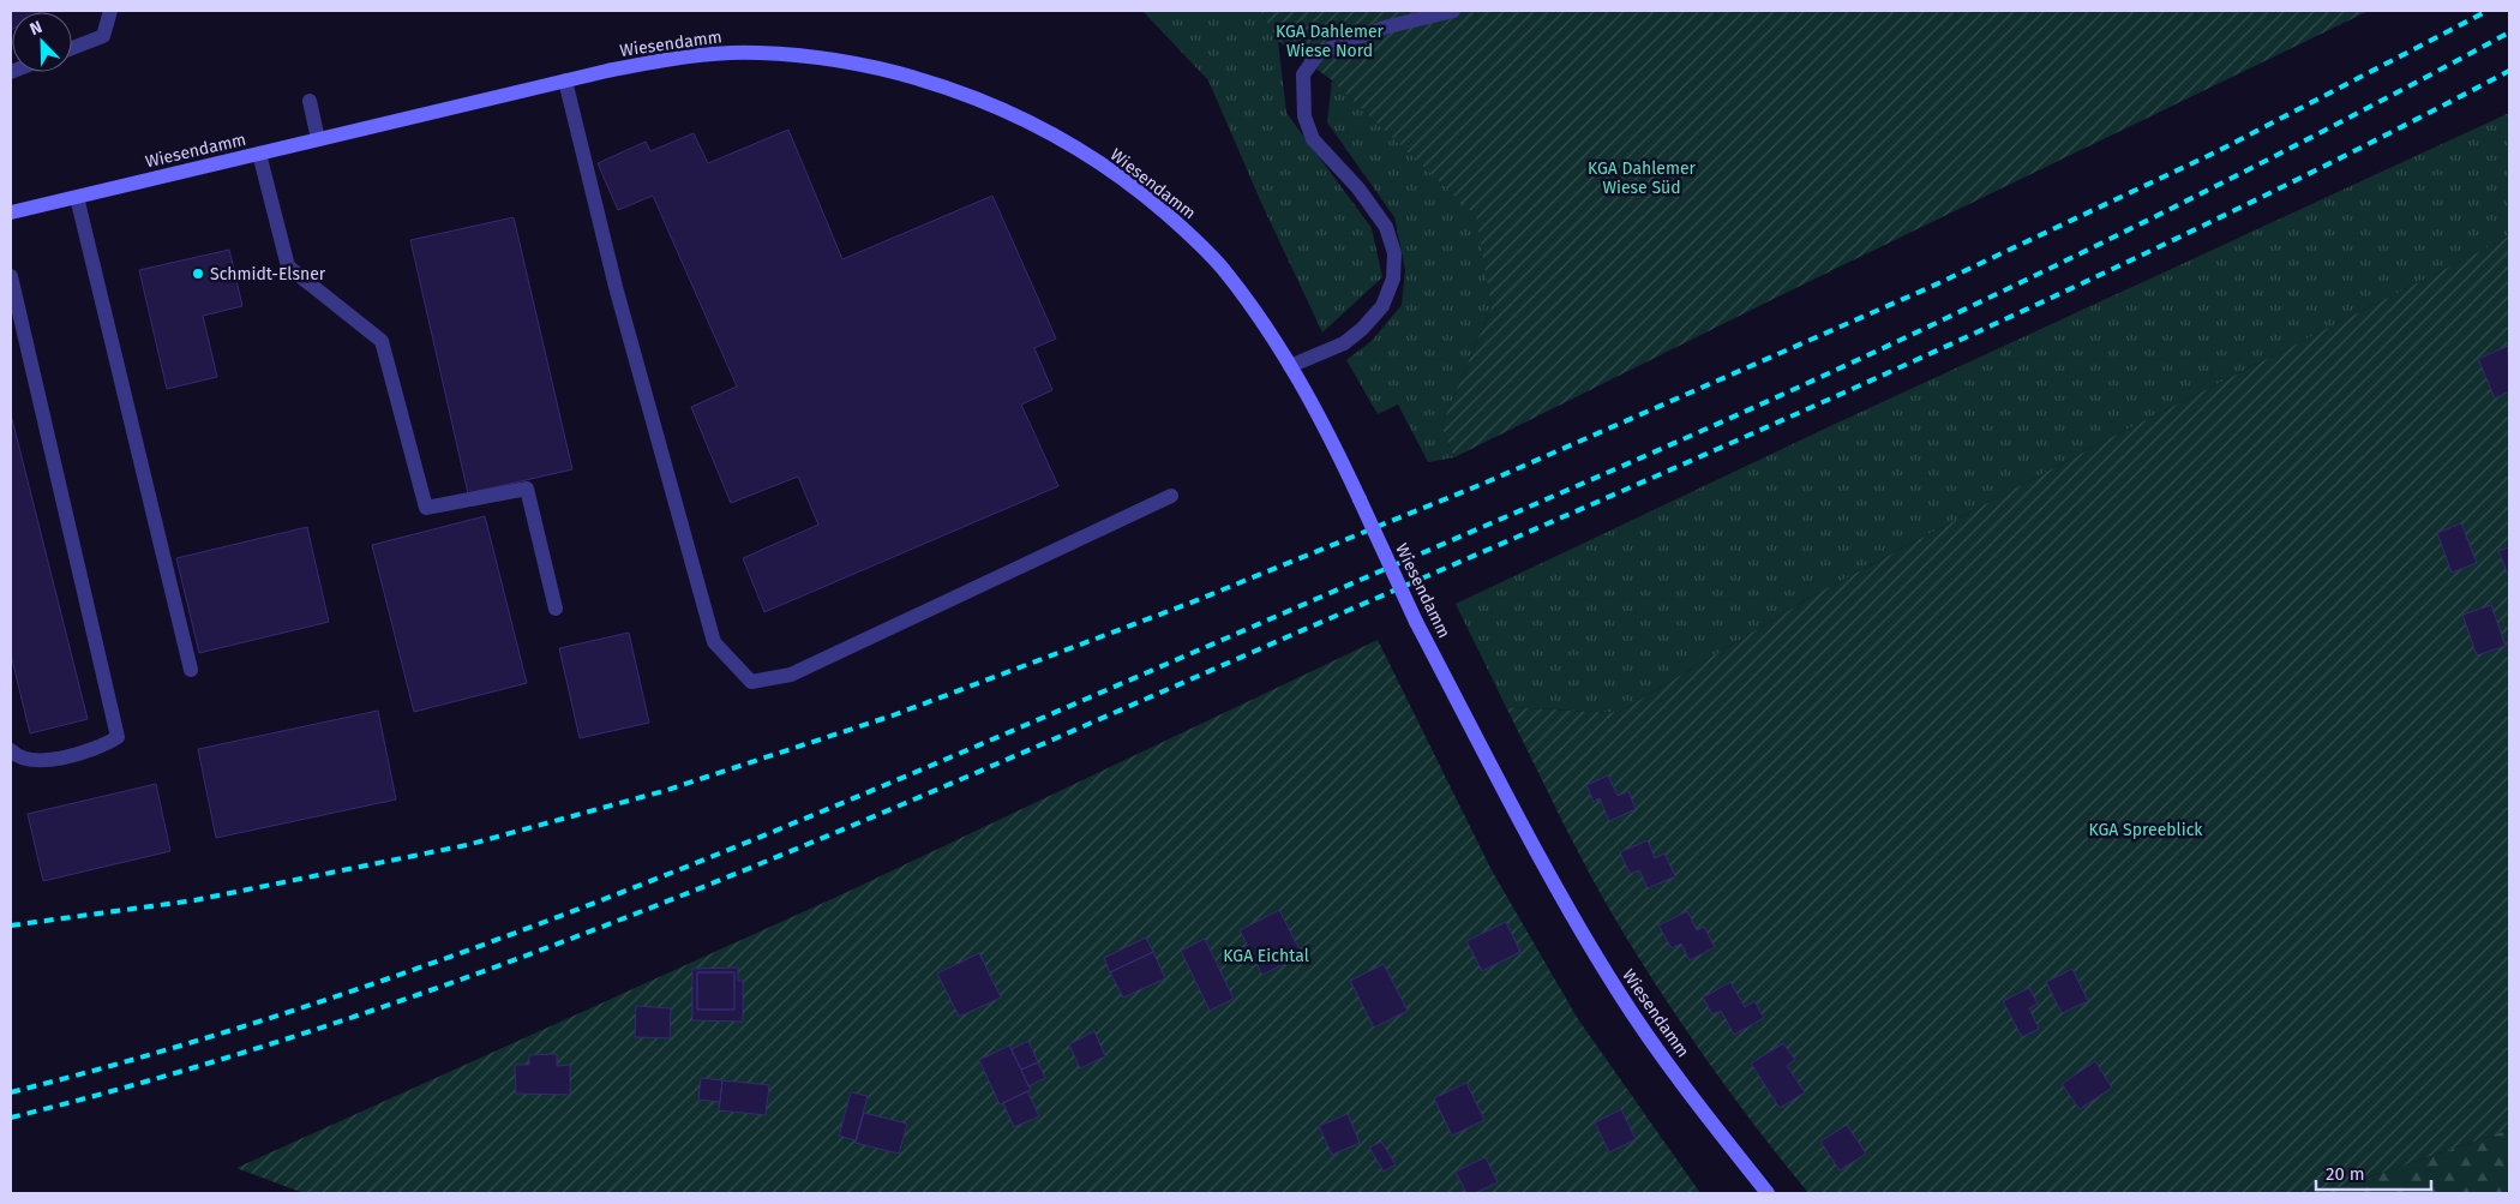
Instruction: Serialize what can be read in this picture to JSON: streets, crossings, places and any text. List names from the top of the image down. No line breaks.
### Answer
{"streets":{"street":["Wiesendamm"]},"parks":["KGA Dahlemer Wiese Nord","KGA Dahlemer Wiese Süd","KGA Spreeblick","KGA Eichtal"],"places":["Schmidt-Elsner"],"scale_bar":"20 m","north":"top left"}
